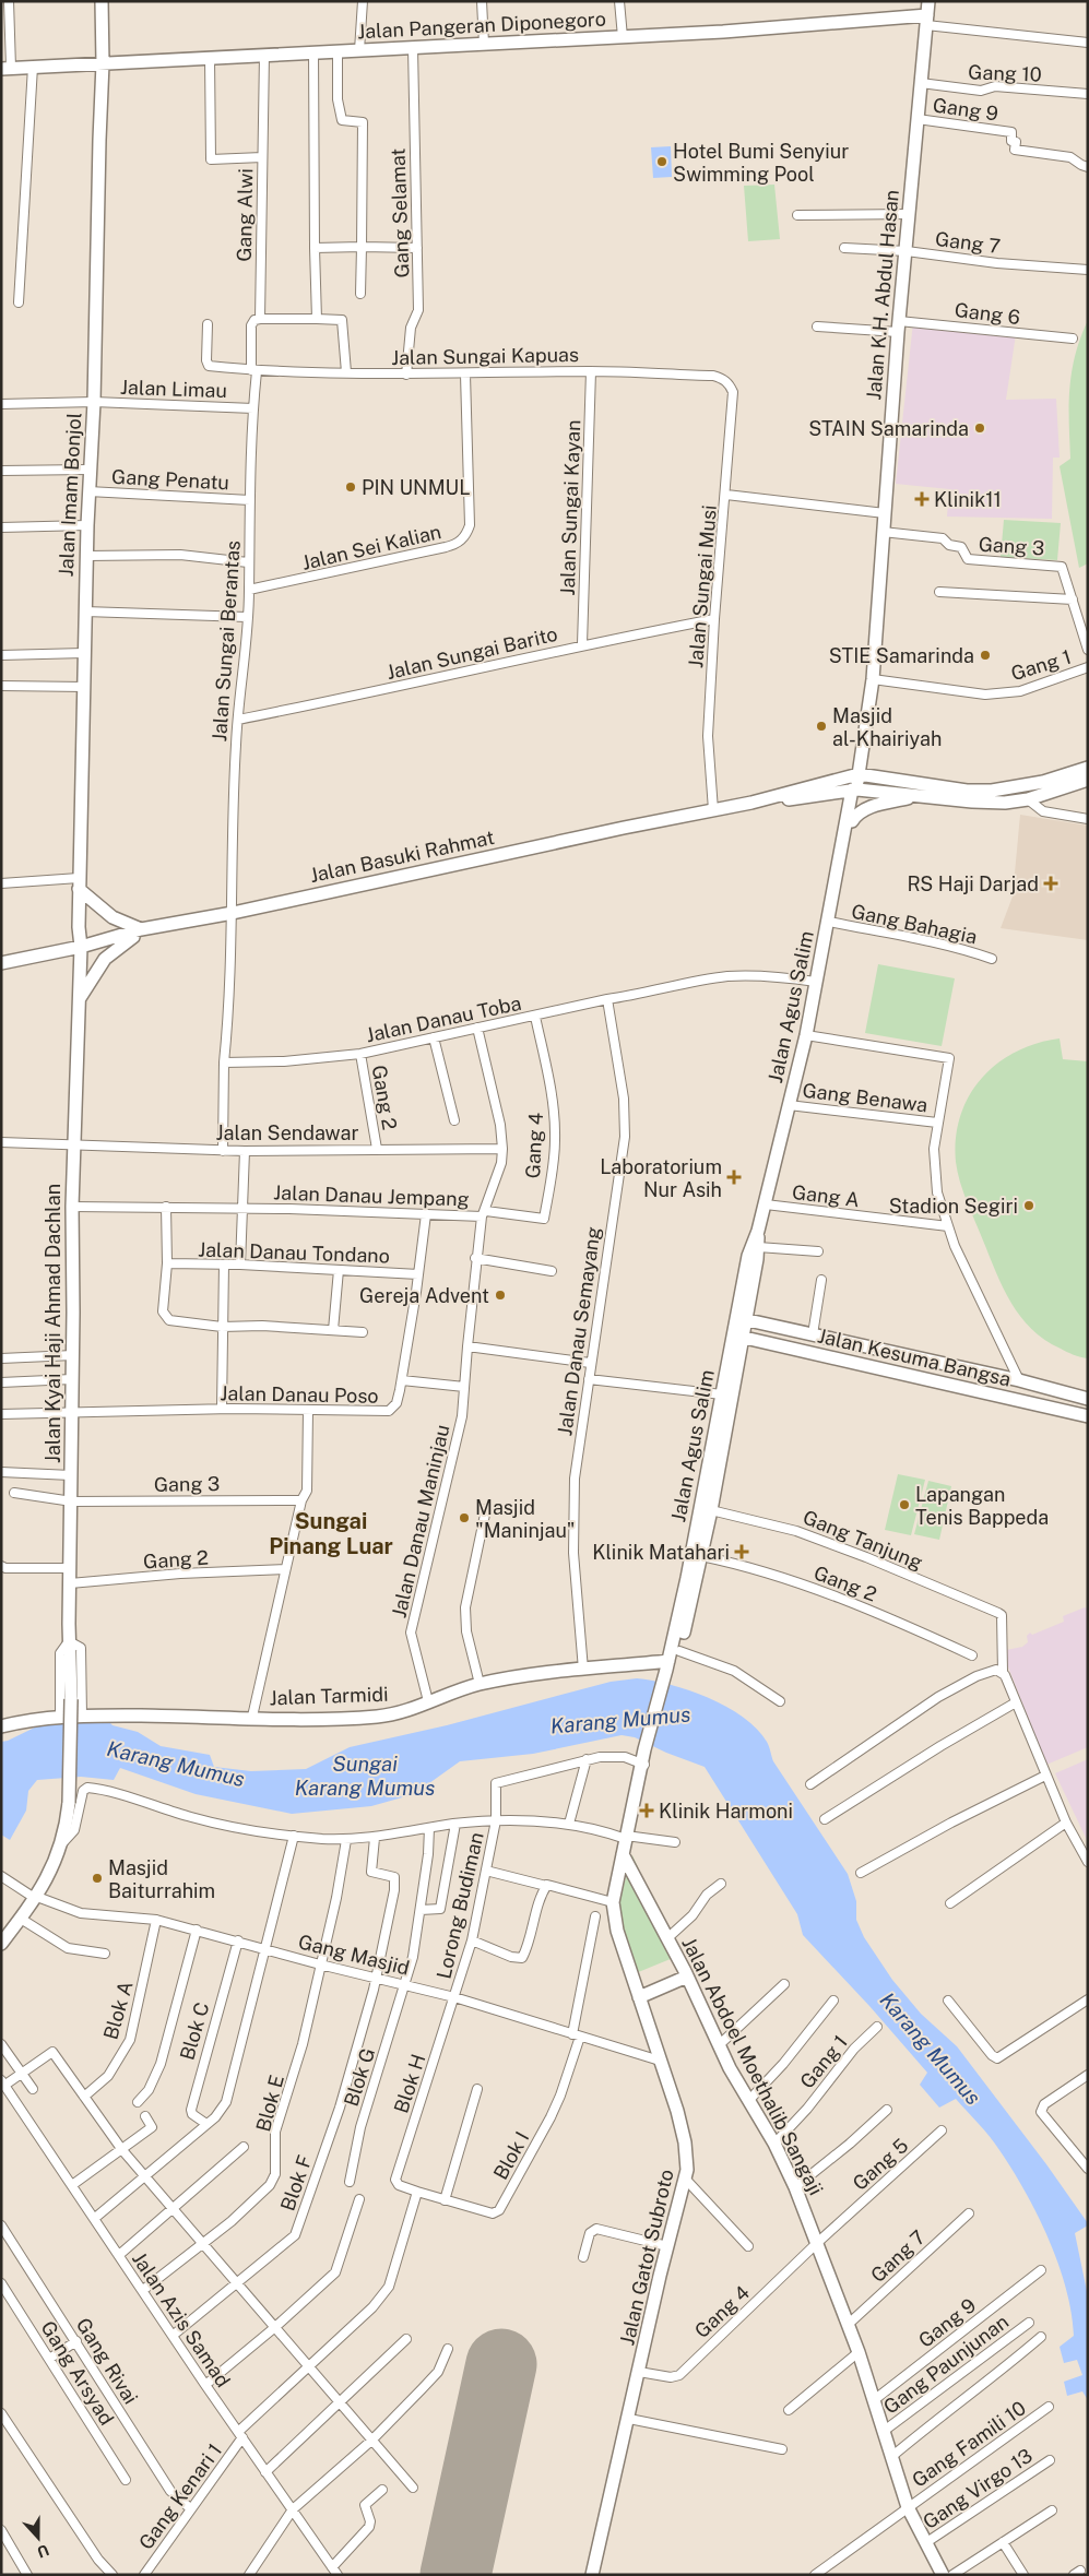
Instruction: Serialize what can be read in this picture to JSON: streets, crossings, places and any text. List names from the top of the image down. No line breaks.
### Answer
{"streets":{"street":["Jalan Pangeran Diponegoro","Gang 10","Gang 9","Gang Selamat","Gang Alwi","Gang 7","Jalan K.H. Abdul Hasan","Gang 6","Jalan Sungai Kapuas","Jalan Limau","Gang Penatu","Jalan Imam Bonjol","Jalan Sungai Kayan","Gang 3","Jalan Sei Kalian","Jalan Sungai Musi","Jalan Sungai Berantas","Jalan Sungai Barito","Gang 1","Jalan Basuki Rahmat","Gang Bahagia","Jalan Agus Salim","Jalan Danau Toba","Gang 2","Gang Benawa","Jalan Sendawar","Gang 4","Jalan Danau Jempang","Gang A","Jalan Danau Tondano","Jalan Kyai Haji Ahmad Dachlan","Jalan Danau Semayang","Jalan Kesuma Bangsa","Jalan Danau Poso","Jalan Danau Maninjau","Gang Tanjung","Jalan Tarmidi","Lorong Budiman","Gang Masjid","Blok A","Blok C","Jalan Abdoel Moethalib Sangaji","Blok G","Blok H","Blok E","Blok I","Gang 5","Blok F","Jalan Gatot Subroto","Jalan Azis Samad","Gang Rivai","Gang Paunjunan","Gang Arsyad","Gang Famili 10","Gang Virgo 13","Gang Kenari 1"]},"crossings":[["Jalan Pangeran Diponegoro","Gang Selamat"],["Jalan Pangeran Diponegoro","Gang Alwi"],["Jalan Pangeran Diponegoro","Jalan K.H. Abdul Hasan"],["Jalan Pangeran Diponegoro","Jalan Imam Bonjol"],["Gang 10","Jalan K.H. Abdul Hasan"],["Gang 9","Jalan K.H. Abdul Hasan"],["Gang 9","Jalan Abdoel Moethalib Sangaji"],["Gang Selamat","Jalan Sungai Kapuas"],["Gang Alwi","Jalan Sungai Kapuas"],["Gang Alwi","Jalan Sungai Berantas"],["Gang 7","Jalan K.H. Abdul Hasan"],["Gang 7","Jalan Abdoel Moethalib Sangaji"],["Jalan K.H. Abdul Hasan","Gang 6"],["Jalan K.H. Abdul Hasan","Gang 3"],["Jalan K.H. Abdul Hasan","Gang 1"],["Jalan K.H. Abdul Hasan","Jalan Basuki Rahmat"],["Jalan K.H. Abdul Hasan","Jalan Agus Salim"],["Jalan Sungai Kapuas","Jalan Sungai Kayan"],["Jalan Sungai Kapuas","Jalan Sei Kalian"],["Jalan Sungai Kapuas","Jalan Sungai Musi"],["Jalan Sungai Kapuas","Jalan Sungai Berantas"],["Jalan Limau","Jalan Imam Bonjol"],["Jalan Limau","Jalan Sungai Berantas"],["Gang Penatu","Jalan Imam Bonjol"],["Gang Penatu","Jalan Sungai Berantas"],["Jalan Imam Bonjol","Jalan Basuki Rahmat"],["Jalan Imam Bonjol","Jalan Kyai Haji Ahmad Dachlan"],["Jalan Sungai Kayan","Jalan Sungai Barito"],["Gang 3","Jalan Kyai Haji Ahmad Dachlan"],["Jalan Sei Kalian","Jalan Sungai Berantas"],["Jalan Sungai Musi","Jalan Sungai Barito"],["Jalan Sungai Musi","Jalan Basuki Rahmat"],["Jalan Sungai Berantas","Jalan Sungai Barito"],["Jalan Sungai Berantas","Jalan Basuki Rahmat"],["Gang 1","Jalan Abdoel Moethalib Sangaji"],["Jalan Basuki Rahmat","Jalan Agus Salim"],["Jalan Basuki Rahmat","Jalan Kyai Haji Ahmad Dachlan"],["Gang Bahagia","Jalan Agus Salim"],["Jalan Agus Salim","Jalan Danau Toba"],["Jalan Agus Salim","Gang 2"],["Jalan Agus Salim","Gang Benawa"],["Jalan Agus Salim","Gang A"],["Jalan Agus Salim","Jalan Kesuma Bangsa"],["Jalan Agus Salim","Gang Tanjung"],["Jalan Agus Salim","Jalan Tarmidi"],["Jalan Agus Salim","Jalan Gatot Subroto"],["Jalan Danau Toba","Gang 2"],["Jalan Danau Toba","Gang 4"],["Jalan Danau Toba","Jalan Danau Semayang"],["Gang 2","Jalan Sendawar"],["Gang 2","Jalan Kyai Haji Ahmad Dachlan"],["Jalan Sendawar","Jalan Kyai Haji Ahmad Dachlan"],["Gang 4","Jalan Danau Jempang"],["Gang 4","Jalan Abdoel Moethalib Sangaji"],["Gang 4","Gang 5"],["Gang 4","Jalan Gatot Subroto"],["Jalan Danau Jempang","Jalan Kyai Haji Ahmad Dachlan"],["Jalan Danau Jempang","Jalan Danau Poso"],["Jalan Danau Jempang","Jalan Danau Maninjau"],["Jalan Danau Tondano","Jalan Danau Poso"],["Jalan Kyai Haji Ahmad Dachlan","Jalan Danau Poso"],["Jalan Kyai Haji Ahmad Dachlan","Gang Masjid"],["Jalan Danau Semayang","Jalan Tarmidi"],["Jalan Danau Maninjau","Jalan Tarmidi"],["Jalan Tarmidi","Jalan Gatot Subroto"],["Lorong Budiman","Gang Masjid"],["Lorong Budiman","Blok H"],["Gang Masjid","Blok A"],["Gang Masjid","Blok C"],["Gang Masjid","Blok G"],["Gang Masjid","Blok H"],["Gang Masjid","Blok E"],["Gang Masjid","Blok I"],["Gang Masjid","Blok F"],["Gang Masjid","Jalan Gatot Subroto"],["Jalan Abdoel Moethalib Sangaji","Gang 5"],["Jalan Abdoel Moethalib Sangaji","Jalan Gatot Subroto"],["Jalan Abdoel Moethalib Sangaji","Gang Paunjunan"],["Jalan Abdoel Moethalib Sangaji","Gang Famili 10"],["Jalan Abdoel Moethalib Sangaji","Gang Virgo 13"],["Blok H","Blok I"],["Blok E","Jalan Azis Samad"],["Blok I","Gang Kenari 1"],["Blok F","Jalan Azis Samad"],["Jalan Azis Samad","Gang Kenari 1"],["Gang Rivai","Gang Kenari 1"]],"districts":["Sungai Pinang Luar"],"water":["Karang Mumus","Sungai Karang Mumus"],"places":{"other":["Hotel Bumi Senyiur Swimming Pool","STAIN Samarinda","PIN UNMUL","STIE Samarinda","Masjid al-Khairiyah","Stadion Segiri","Gereja Advent","Lapangan Tenis Bappeda","Masjid \"Maninjau\"","Masjid Baiturrahim"],"health":["Klinik11","RS Haji Darjad","Laboratorium Nur Asih","Klinik Matahari","Klinik Harmoni"]},"north":"bottom"}
